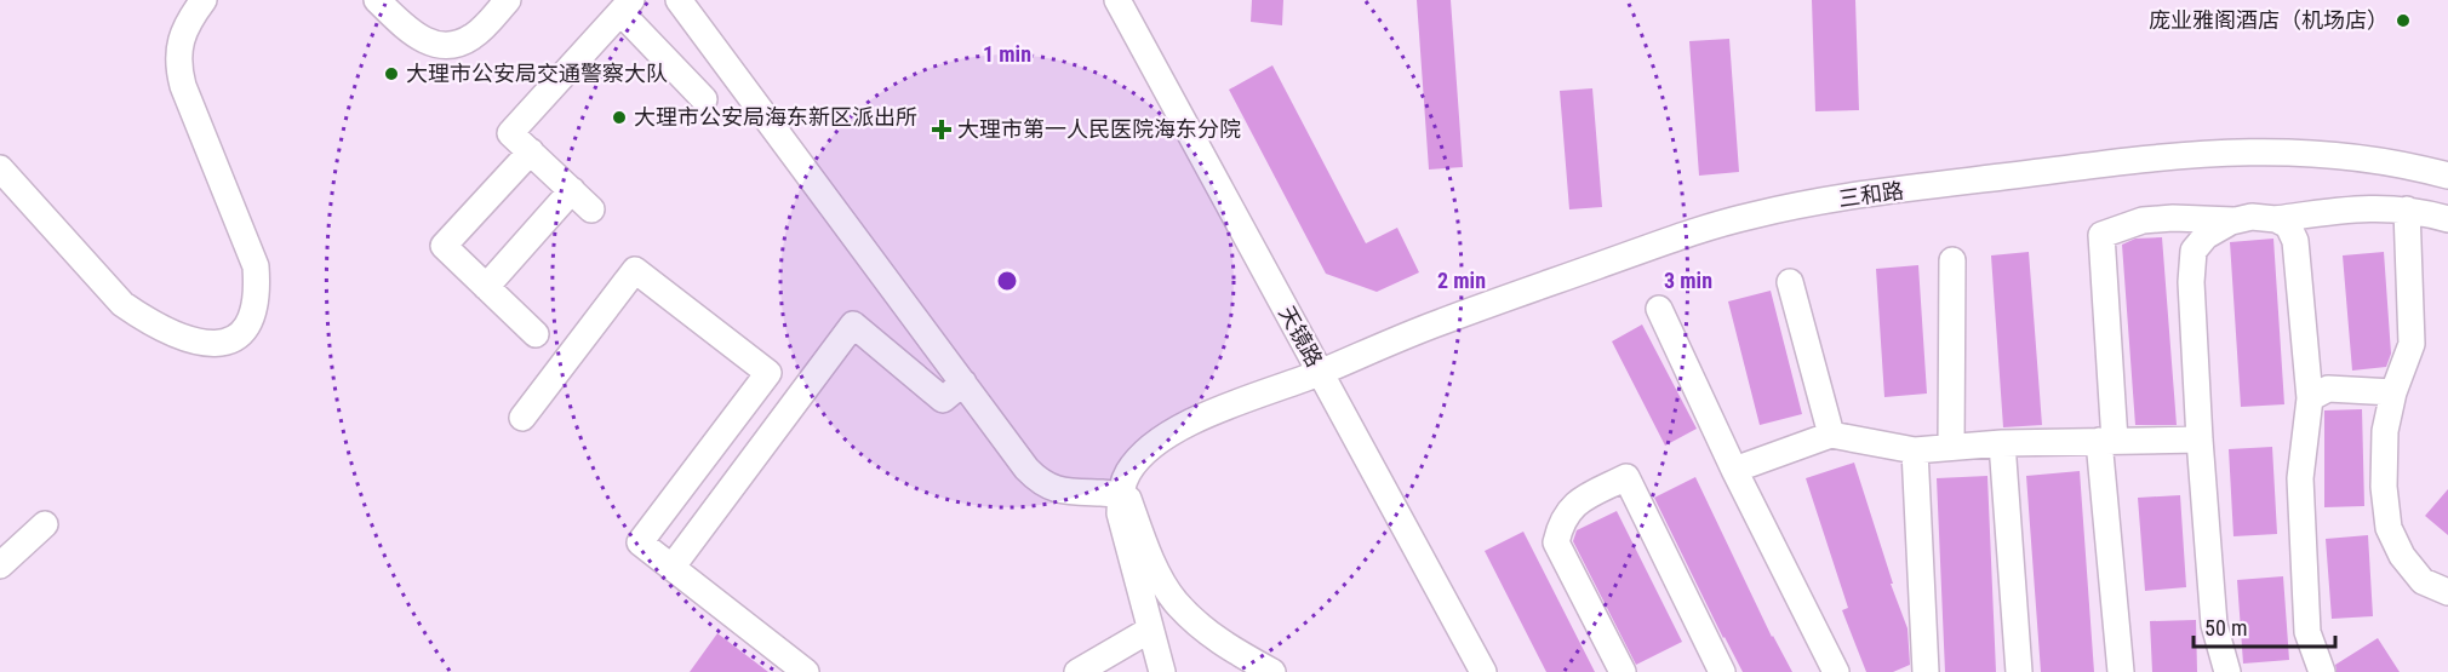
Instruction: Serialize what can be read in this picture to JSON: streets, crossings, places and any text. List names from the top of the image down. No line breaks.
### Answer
{"streets":{"street":["三和路","天镜路"]},"crossings":[["三和路","天镜路"]],"places":{"other":["庞业雅阁酒店（机场店）","大理市公安局交通警察大队","大理市公安局海东新区派出所"],"health":["大理市第一人民医院海东分院"]},"scale_bar":"50 m","rings":["1 min","2 min","3 min"]}
